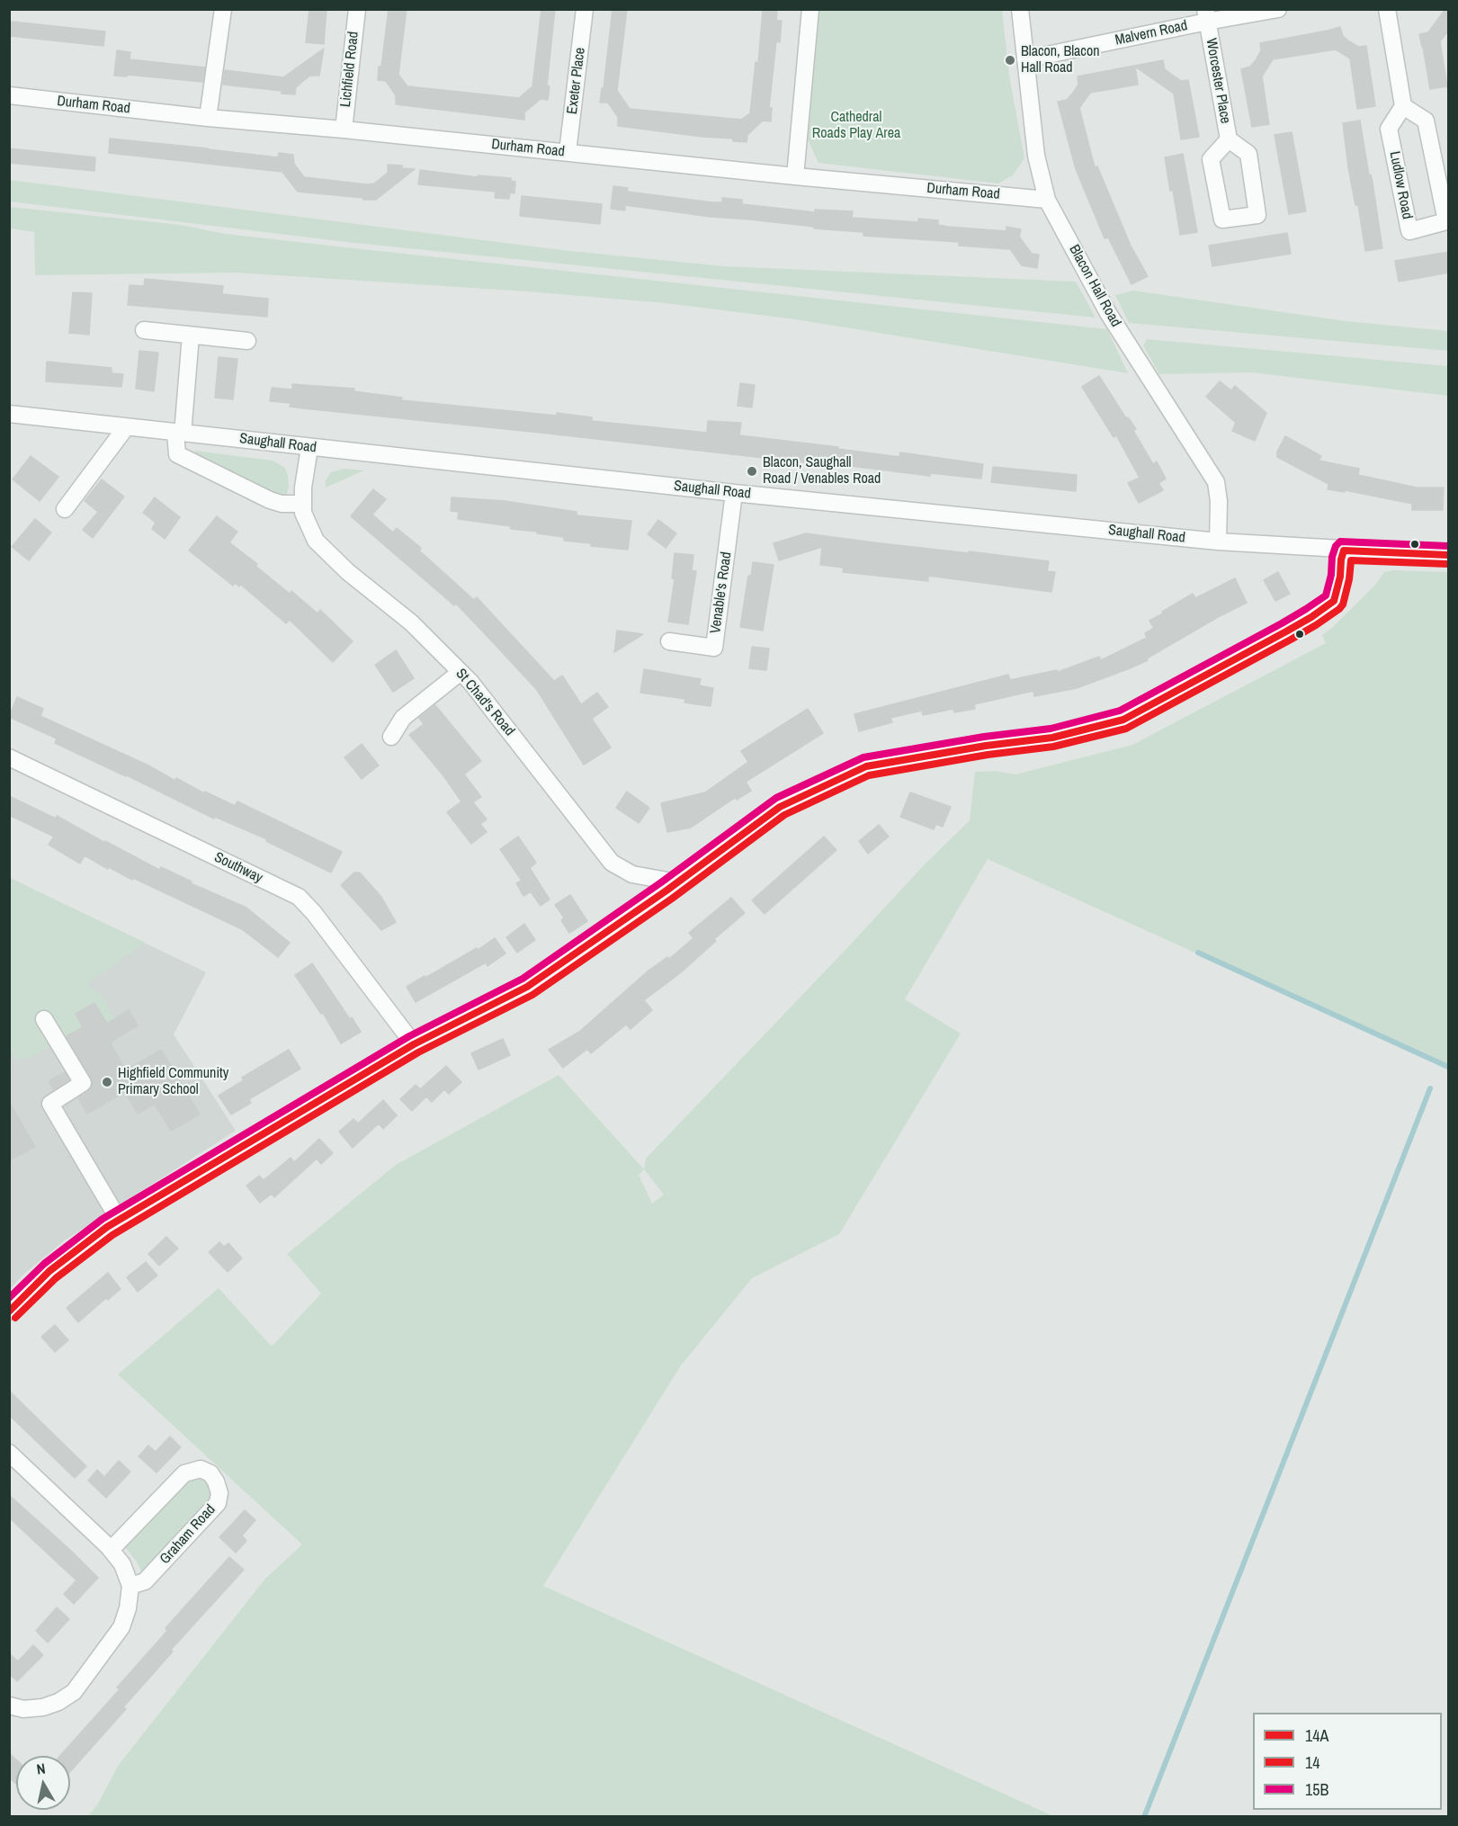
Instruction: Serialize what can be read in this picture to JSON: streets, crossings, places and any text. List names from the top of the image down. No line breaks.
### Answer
{"streets":{"street":["Malvern Road","Lichfield Road","Exeter Place","Worcester Place","Durham Road","Ludlow Road","Blacon Hall Road","Saughall Road","Venable's Road","St Chad's Road","Southway","Graham Road"]},"crossings":[["Malvern Road","Worcester Place"],["Malvern Road","Blacon Hall Road"],["Lichfield Road","Durham Road"],["Exeter Place","Durham Road"],["Durham Road","Blacon Hall Road"],["Blacon Hall Road","Saughall Road"],["Saughall Road","Venable's Road"],["Saughall Road","St Chad's Road"]],"parks":["Cathedral Roads Play Area"],"places":["Blacon, Blacon Hall Road","Blacon, Saughall Road / Venables Road","Highfield Community Primary School"],"lines":["transit line 15B","transit line 14A","transit line 14"],"legend":["14A","14","15B"],"north":"top"}
